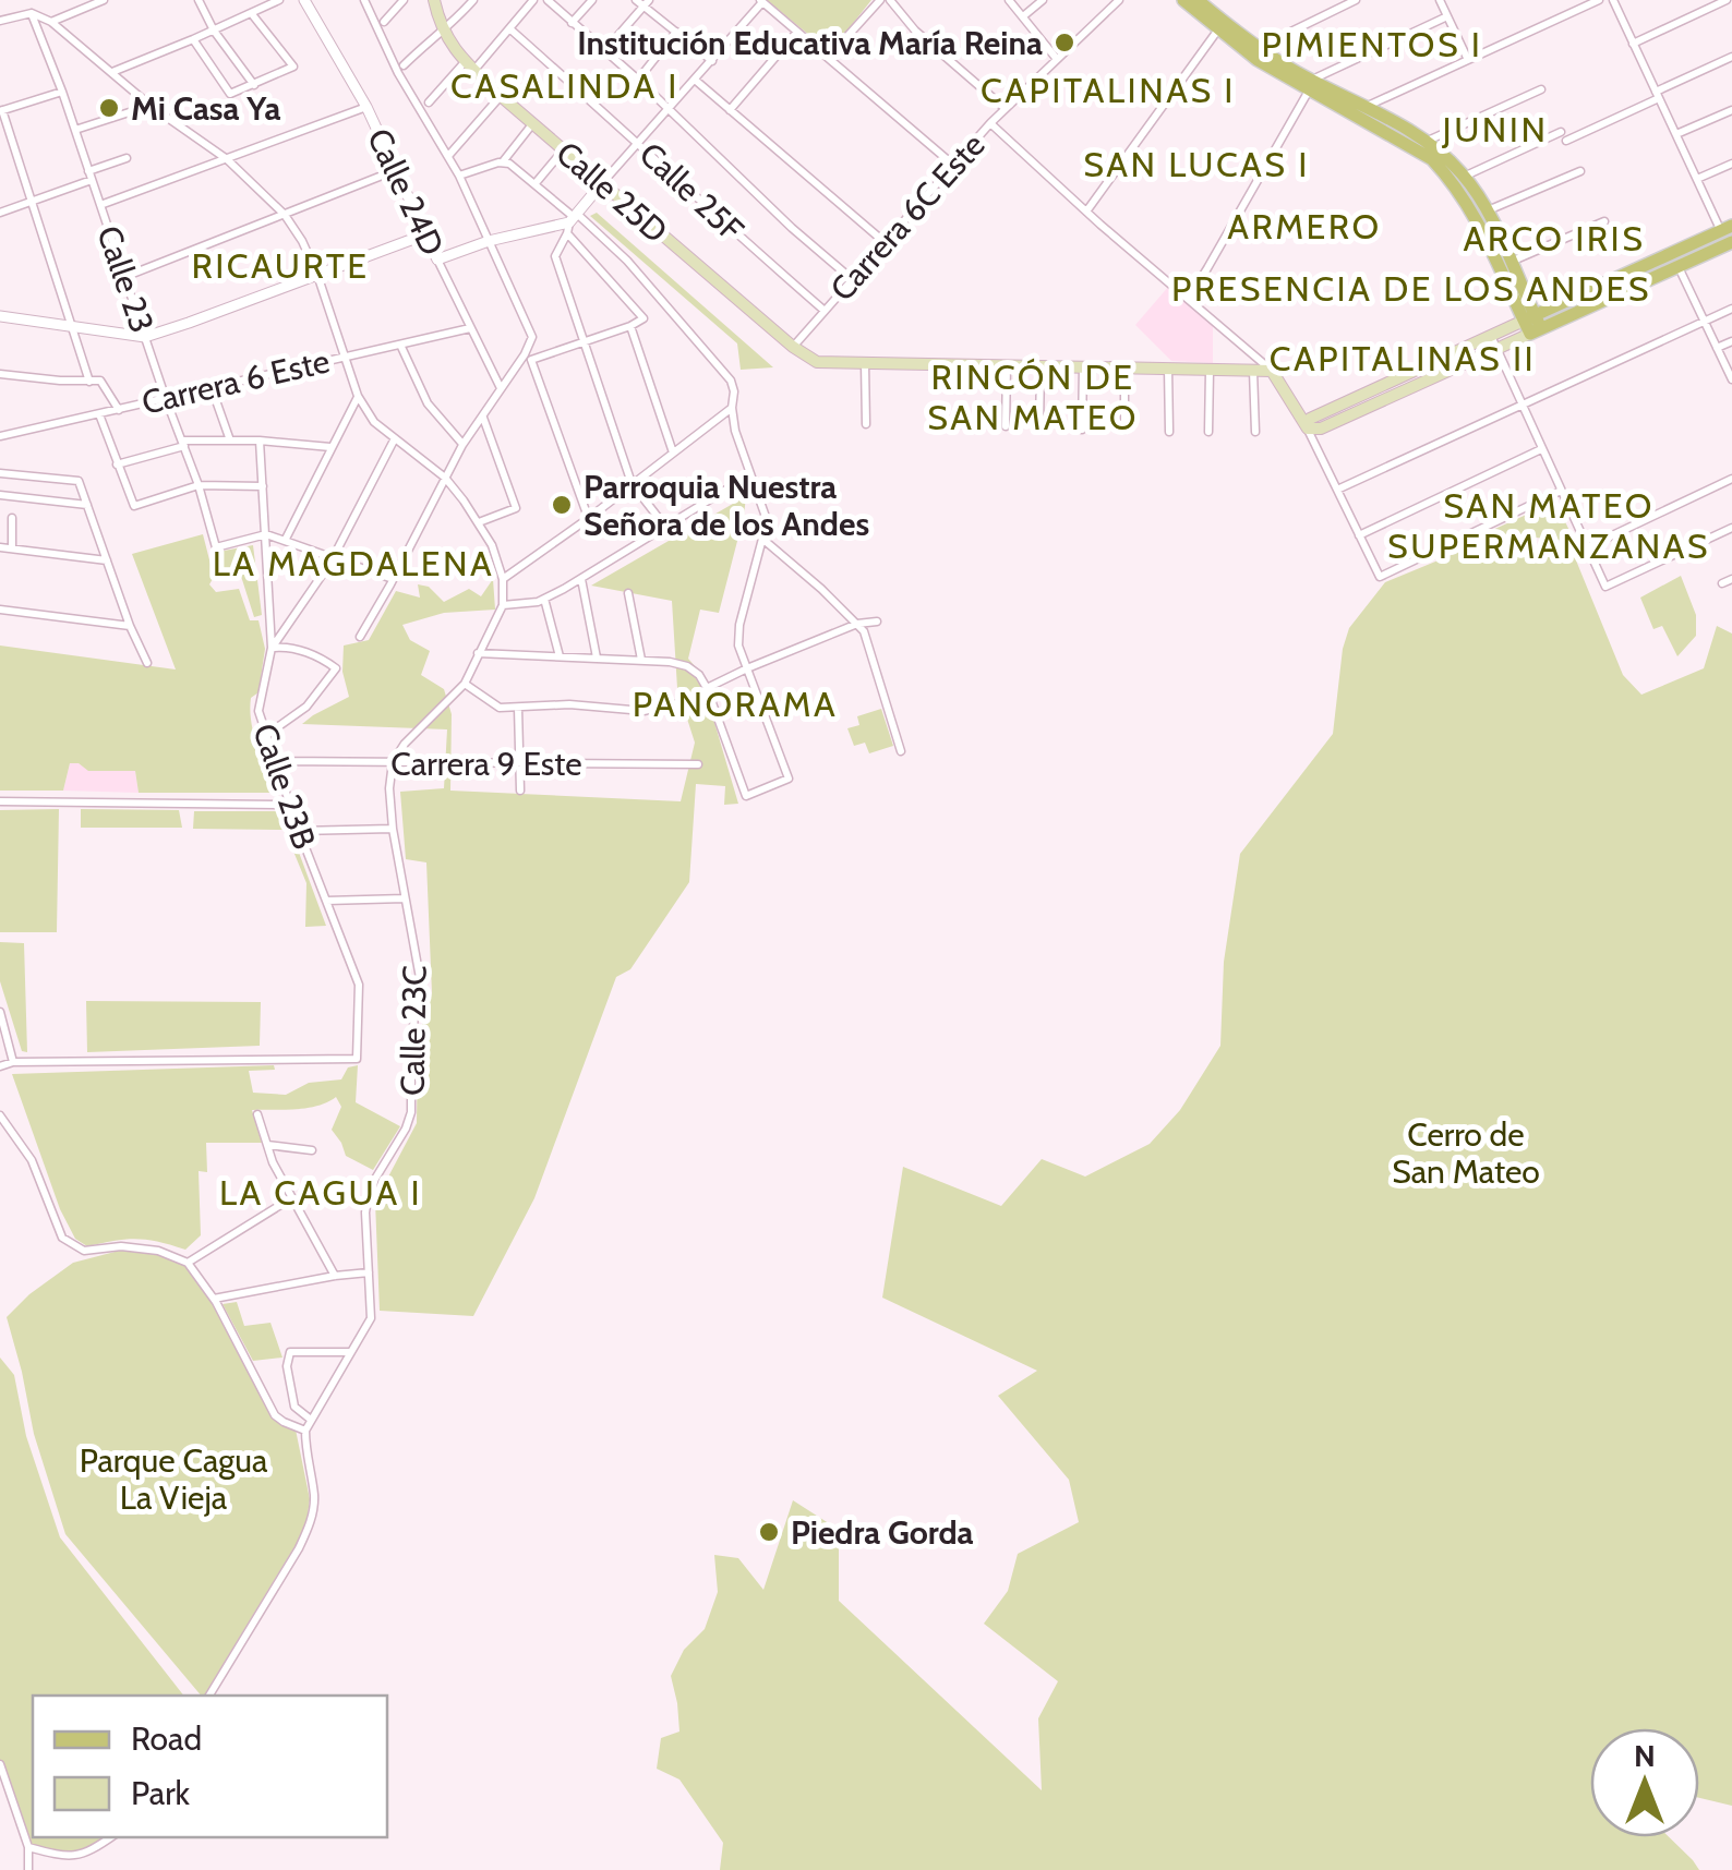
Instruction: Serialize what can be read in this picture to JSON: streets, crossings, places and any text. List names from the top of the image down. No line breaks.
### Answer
{"streets":{"main road":["Calle 25D"],"street":["Calle 24D","Calle 25F","Carrera 6C Este","Calle 23","Carrera 6 Este","Carrera 9 Este","Calle 23B","Calle 23C"]},"crossings":[["Calle 24D","Carrera 6 Este"],["Calle 25D","Carrera 6C Este"],["Calle 25F","Carrera 6C Este"],["Calle 23","Carrera 6 Este"],["Calle 23","Calle 23B"],["Carrera 9 Este","Calle 23B"],["Carrera 9 Este","Calle 23C"]],"districts":["PIMIENTOS I","CASALINDA I","CAPITALINAS I","JUNIN","SAN LUCAS I","ARMERO","ARCO IRIS","RICAURTE","PRESENCIA DE LOS ANDES","CAPITALINAS II","RINCÓN DE SAN MATEO","SAN MATEO SUPERMANZANAS","LA MAGDALENA","PANORAMA","LA CAGUA I"],"parks":["Cerro de San Mateo","Parque Cagua La Vieja"],"places":["Institución Educativa María Reina","Mi Casa Ya","Parroquia Nuestra Señora de los Andes","Piedra Gorda"],"legend":["Road","Park"],"north":"top"}
